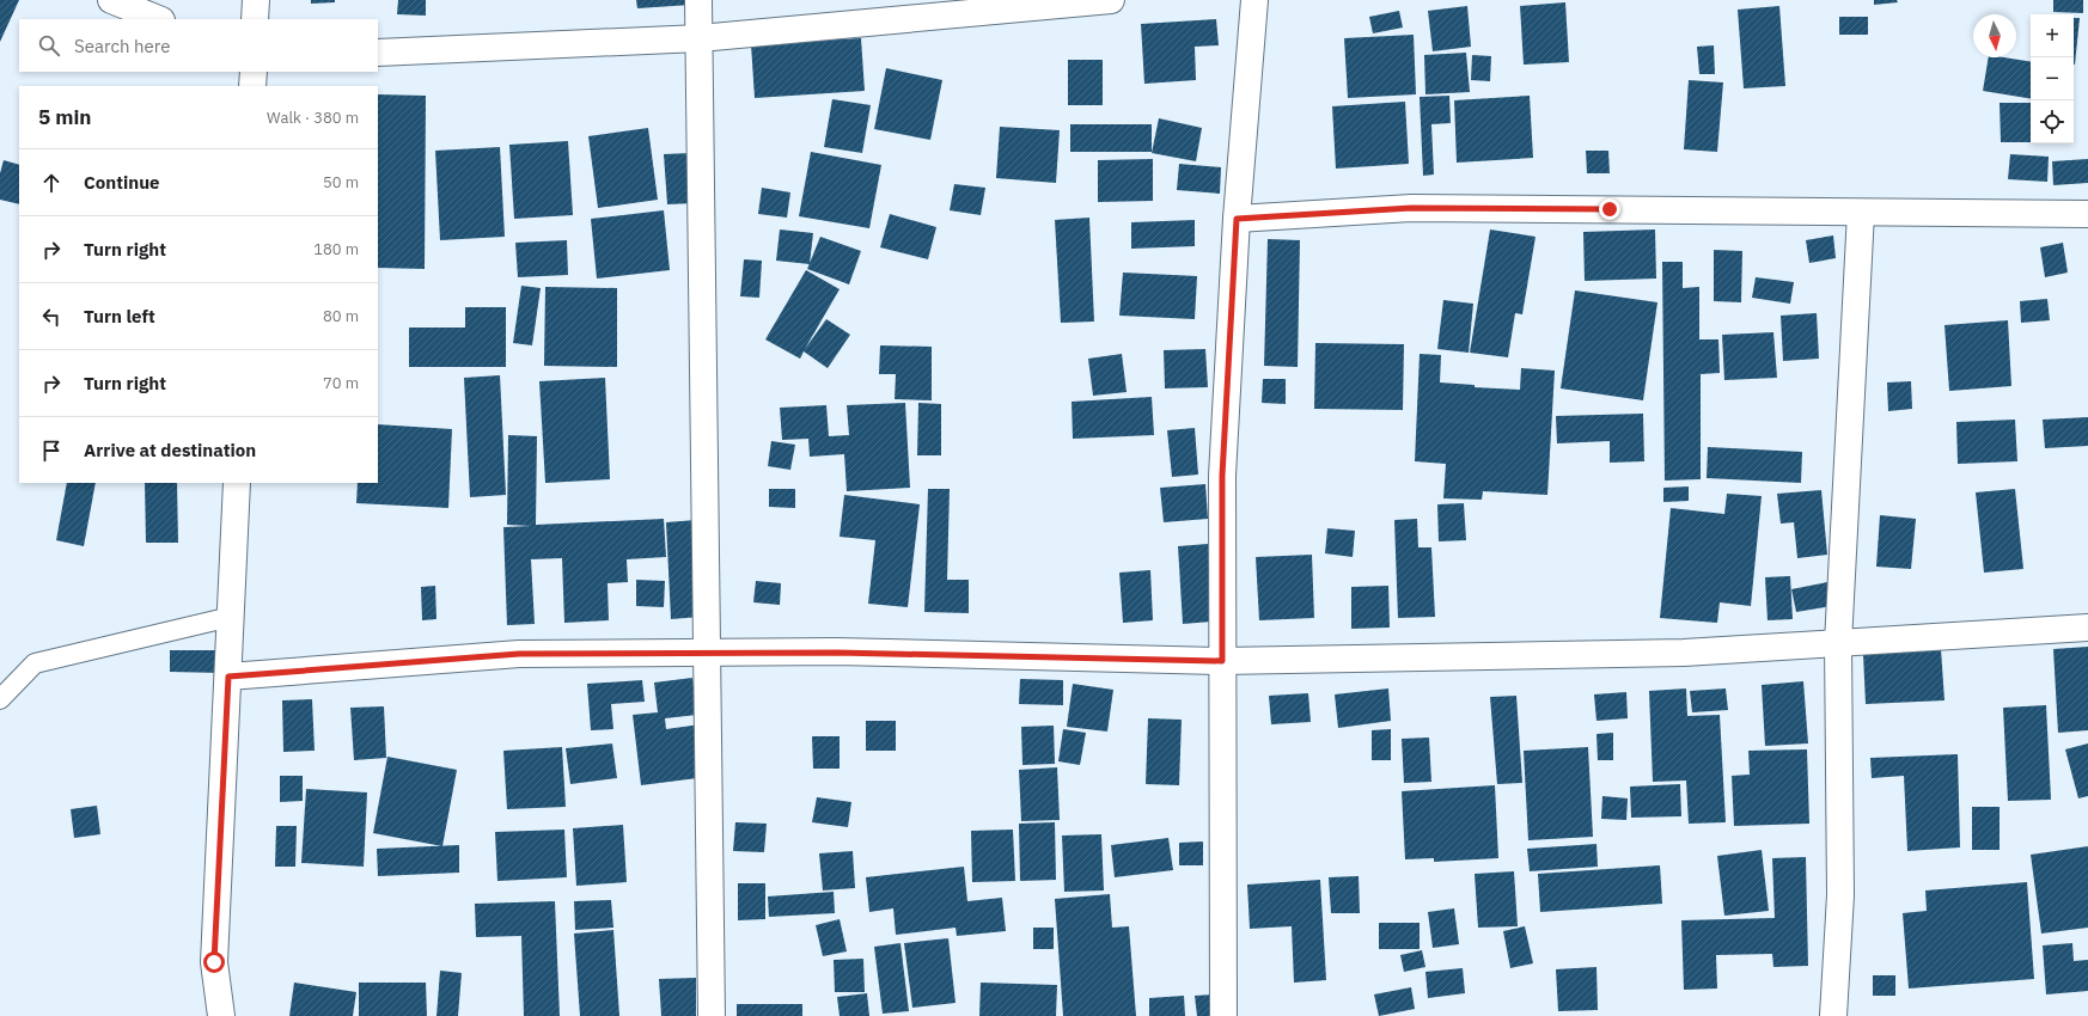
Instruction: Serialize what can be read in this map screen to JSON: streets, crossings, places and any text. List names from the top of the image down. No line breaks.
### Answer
{"north":"bottom","page":{"map_buttons":["+","−"],"search":"Search here","heading":["5 min","Walk · 380 m"],"list":[["Continue","50 m"],["Turn right","180 m"],["Turn left","80 m"],["Turn right","70 m"],"Arrive at destination"]}}
